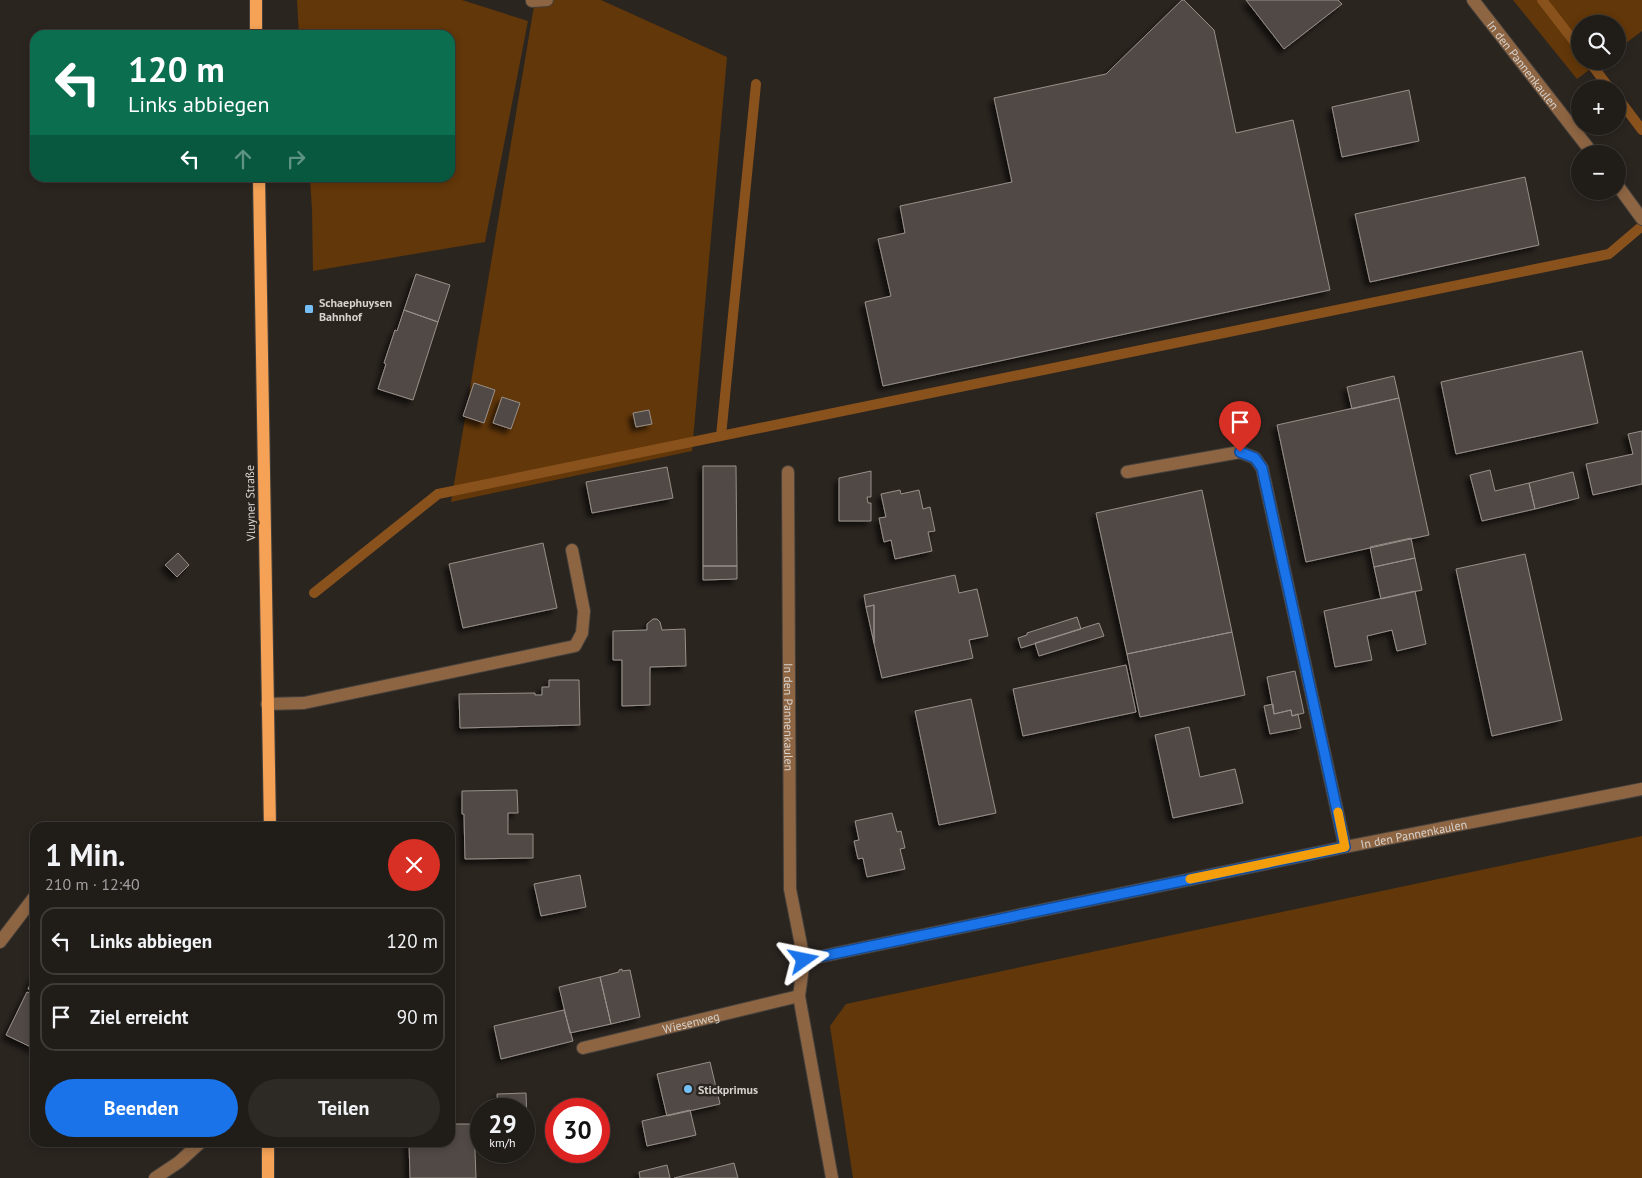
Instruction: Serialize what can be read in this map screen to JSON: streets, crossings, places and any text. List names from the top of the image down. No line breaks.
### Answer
{"streets":{"main road":["Vluyner Straße"],"street":["In den Pannenkaulen","Wiesenweg"]},"crossings":[["In den Pannenkaulen","Wiesenweg"]],"places":{"transit":["Schaephuysen Bahnhof"],"other":["Stickprimus"]},"page":{"map_buttons":["+","−"],"turn":["120 m","Links abbiegen"],"heading":["1 Min.","210 m · 12:40"],"list":[{"name":"Links abbiegen","value":"120 m"},{"name":"Ziel erreicht","value":"90 m"}],"buttons":["Beenden","Teilen"],"speed":"29 km/h","limit":"30"}}
